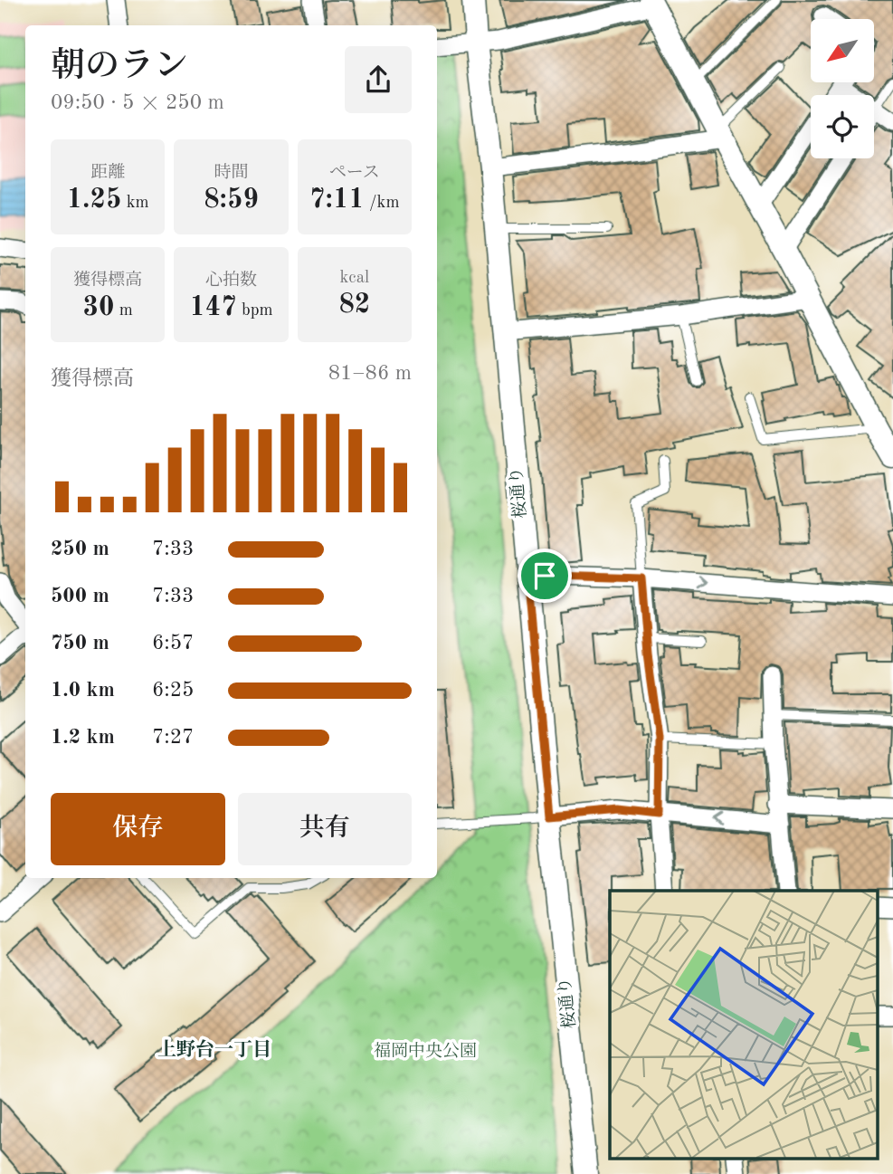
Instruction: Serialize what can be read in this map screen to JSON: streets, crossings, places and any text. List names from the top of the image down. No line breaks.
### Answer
{"streets":{"street":["桜通り"]},"districts":["上野台一丁目"],"parks":["福岡中央公園"],"north":"bottom left","page":{"heading":["朝のラン","09:50 · 5 × 250 m"],"stats":[["距離","1.25 km"],["時間","8:59"],["ペース","7:11 /km"],["獲得標高","30 m"],["心拍数","147 bpm"],["kcal","82"]],"chart":["獲得標高","81–86 m"],"list":[{"name":"250 m","note":"7:33"},{"name":"500 m","note":"7:33"},{"name":"750 m","note":"6:57"},{"name":"1.0 km","note":"6:25"},{"name":"1.2 km","note":"7:27"}],"buttons":["保存","共有"]}}
